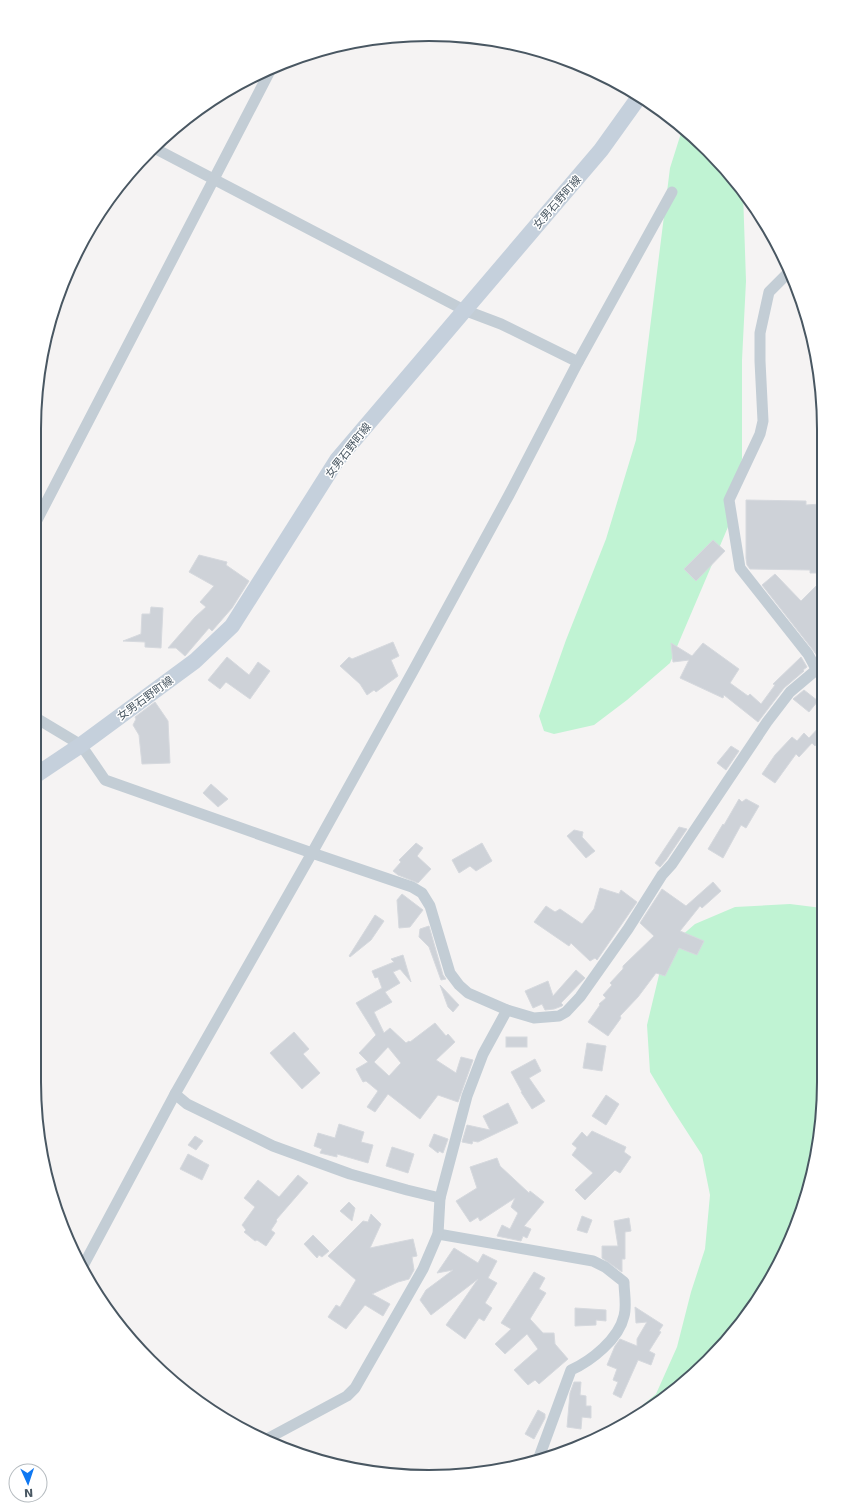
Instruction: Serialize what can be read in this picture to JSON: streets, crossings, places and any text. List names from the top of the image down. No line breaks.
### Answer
{"streets":{"main road":["女男石野町線"]},"north":"bottom"}
